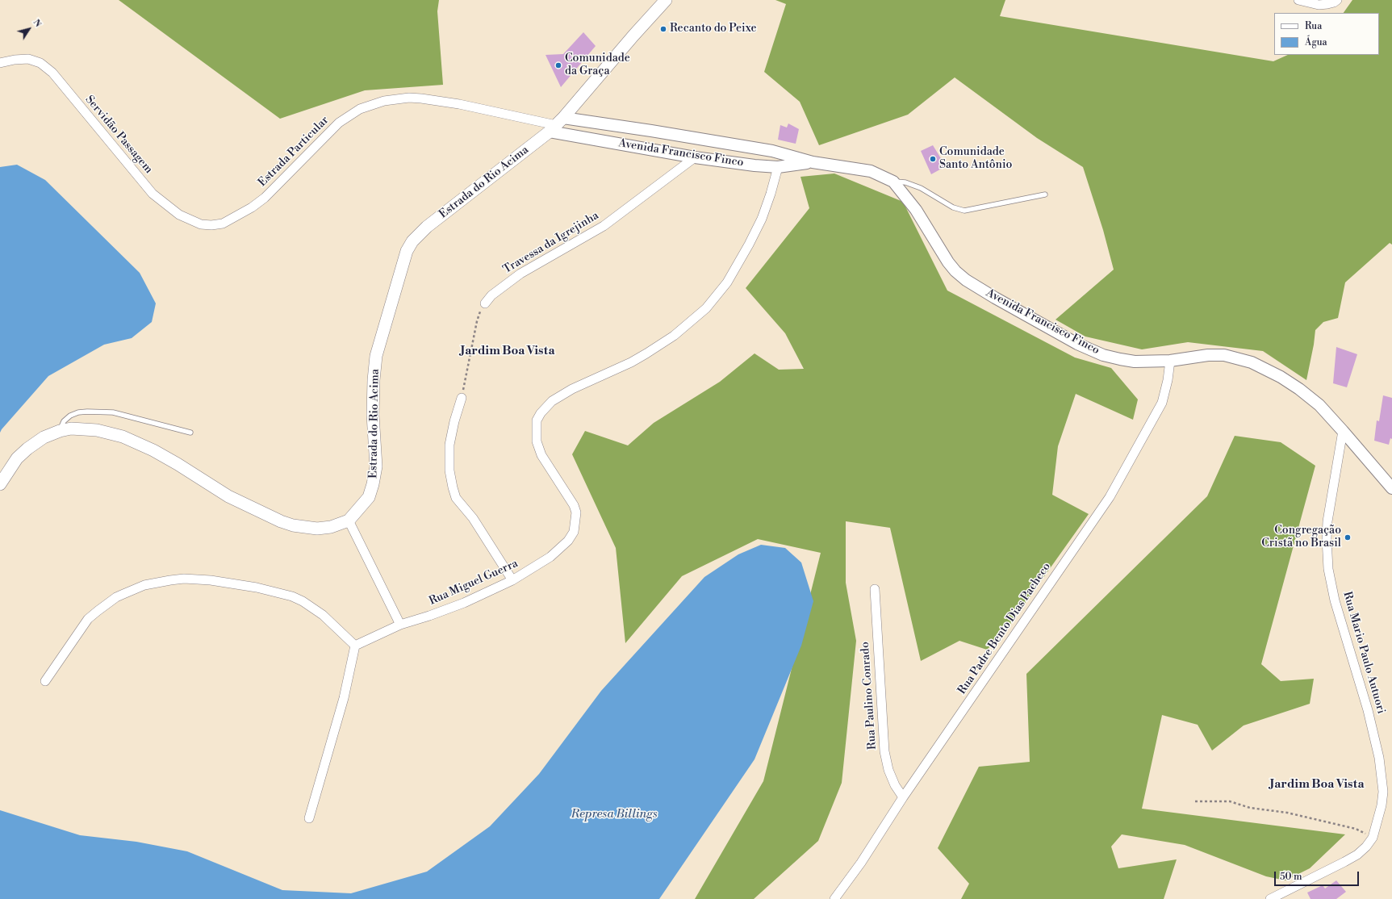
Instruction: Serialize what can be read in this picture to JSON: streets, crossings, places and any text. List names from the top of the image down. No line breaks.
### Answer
{"streets":{"main road":["Estrada do Rio Acima"],"street":["Servidão Passagem","Estrada Particular","Avenida Francisco Finco","Travessa da Igrejinha","Rua Miguel Guerra","Rua Padre Bento Dias Pacheco","Rua Mario Paulo Autuori","Rua Paulino Conrado"]},"crossings":[["Servidão Passagem","Estrada Particular"],["Estrada Particular","Avenida Francisco Finco"],["Avenida Francisco Finco","Estrada do Rio Acima"],["Avenida Francisco Finco","Travessa da Igrejinha"],["Avenida Francisco Finco","Rua Miguel Guerra"],["Avenida Francisco Finco","Rua Padre Bento Dias Pacheco"],["Avenida Francisco Finco","Rua Mario Paulo Autuori"],["Rua Padre Bento Dias Pacheco","Rua Paulino Conrado"]],"districts":["Jardim Boa Vista","Jardim Boa Vista"],"water":["Represa Billings"],"places":["Recanto do Peixe","Comunidade da Graça","Comunidade Santo Antônio","Congregação Cristã no Brasil"],"legend":["Rua","Água"],"scale_bar":"50 m","north":"top right"}
